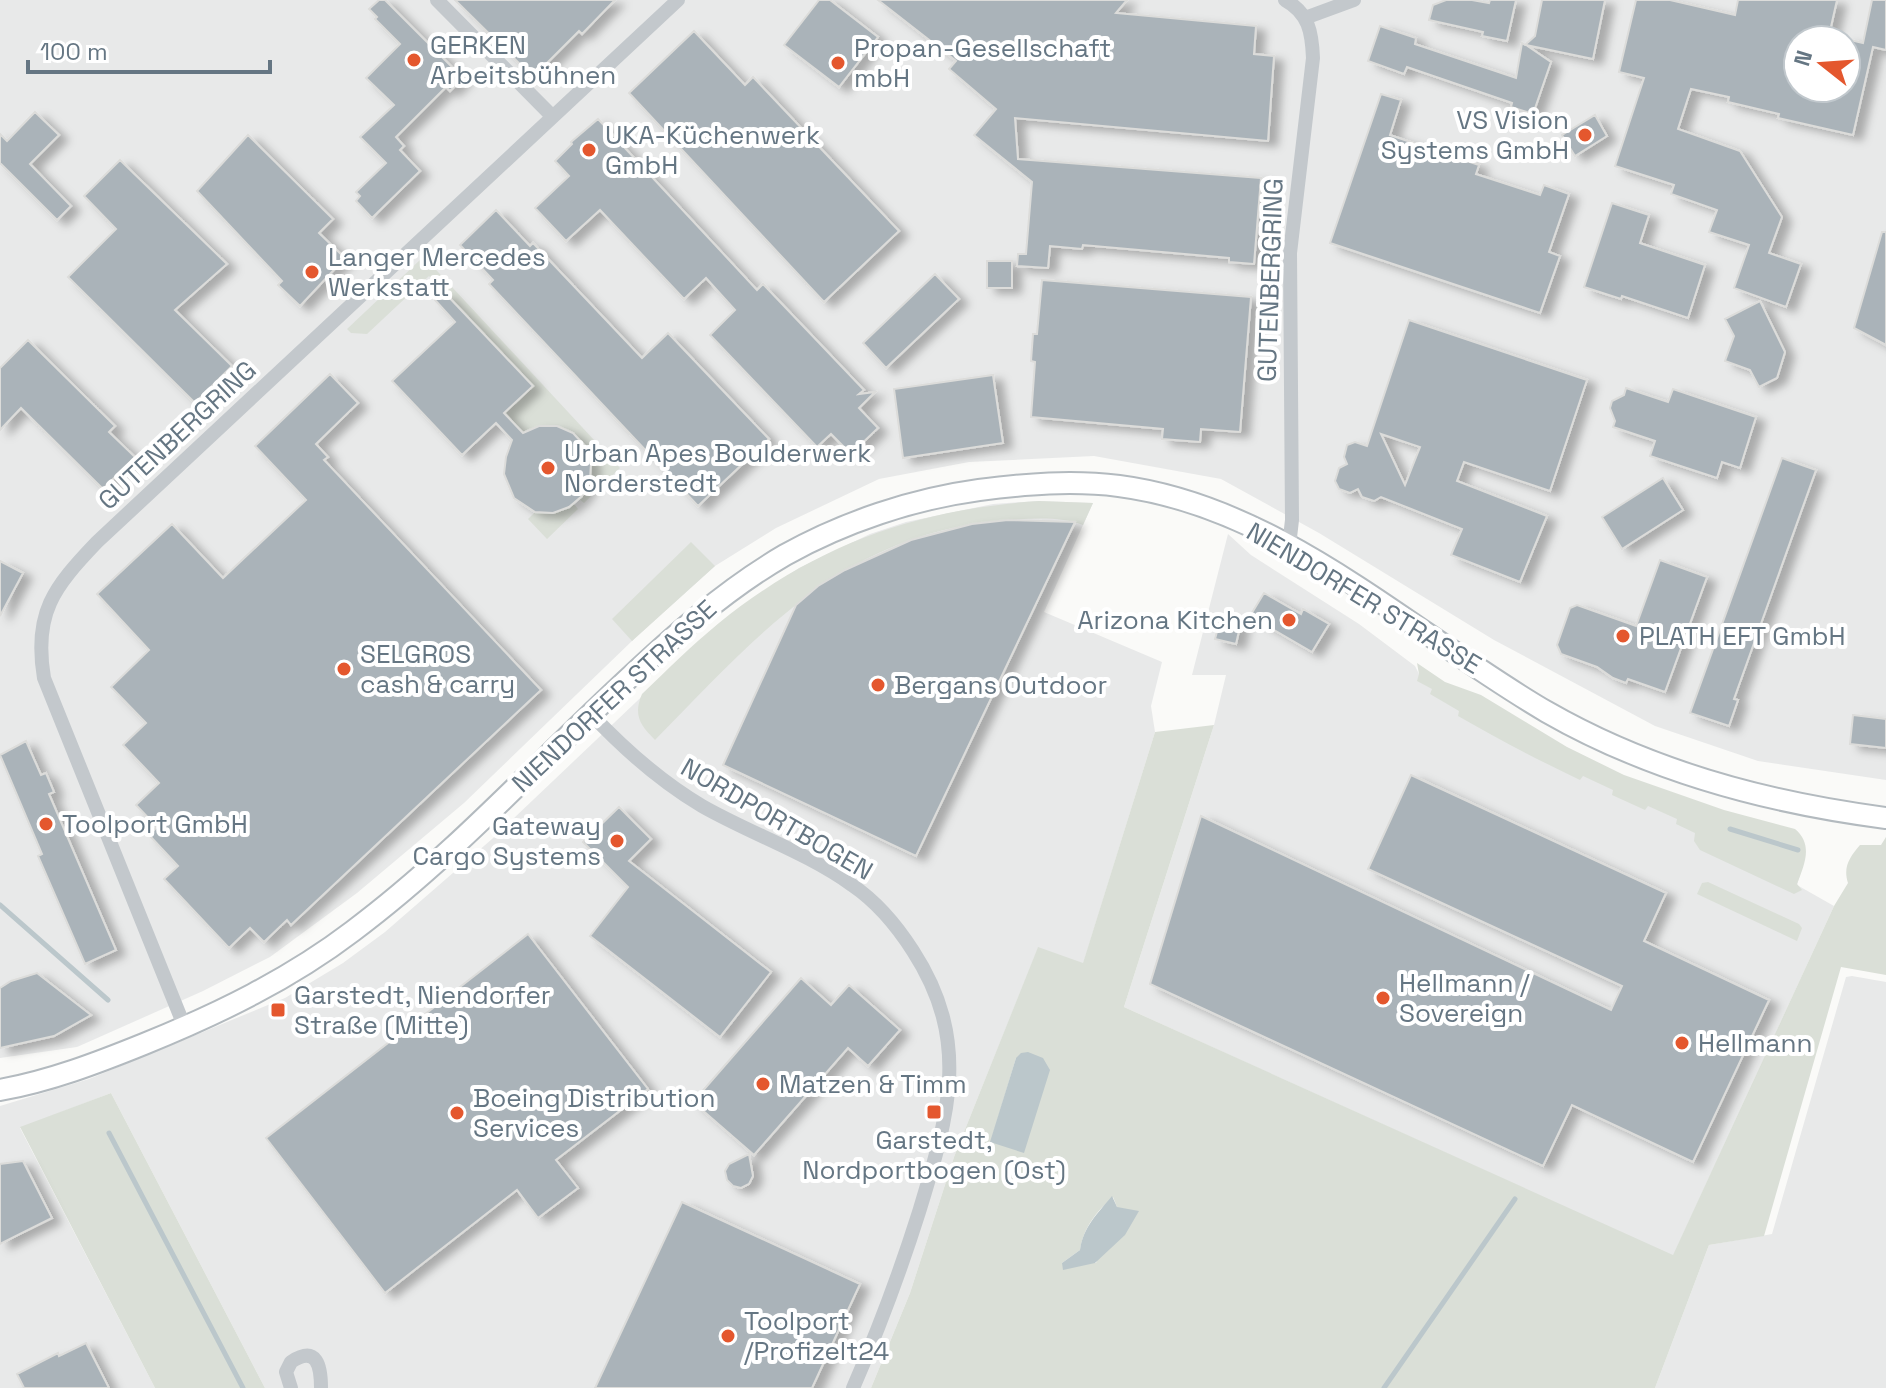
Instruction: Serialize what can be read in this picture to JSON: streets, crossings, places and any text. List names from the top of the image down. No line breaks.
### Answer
{"streets":{"main road":["NIENDORFER STRASSE"],"street":["GUTENBERGRING","NORDPORTBOGEN"]},"crossings":[["GUTENBERGRING","NIENDORFER STRASSE"],["NIENDORFER STRASSE","NORDPORTBOGEN"]],"places":{"other":["GERKEN Arbeitsbühnen","Propan-Gesellschaft mbH","VS Vision Systems GmbH","UKA-Küchenwerk GmbH","Langer Mercedes Werkstatt","Urban Apes Boulderwerk Norderstedt","Arizona Kitchen","PLATH EFT GmbH","SELGROS cash & carry","Bergans Outdoor","Toolport GmbH","Gateway Cargo Systems","Hellmann / Sovereign","Hellmann","Matzen & Timm","Boeing Distribution Services","Toolport /Profizelt24"],"transit":["Garstedt, Niendorfer Straße (Mitte)","Garstedt, Nordportbogen (Ost)"]},"scale_bar":"100 m","north":"left"}
